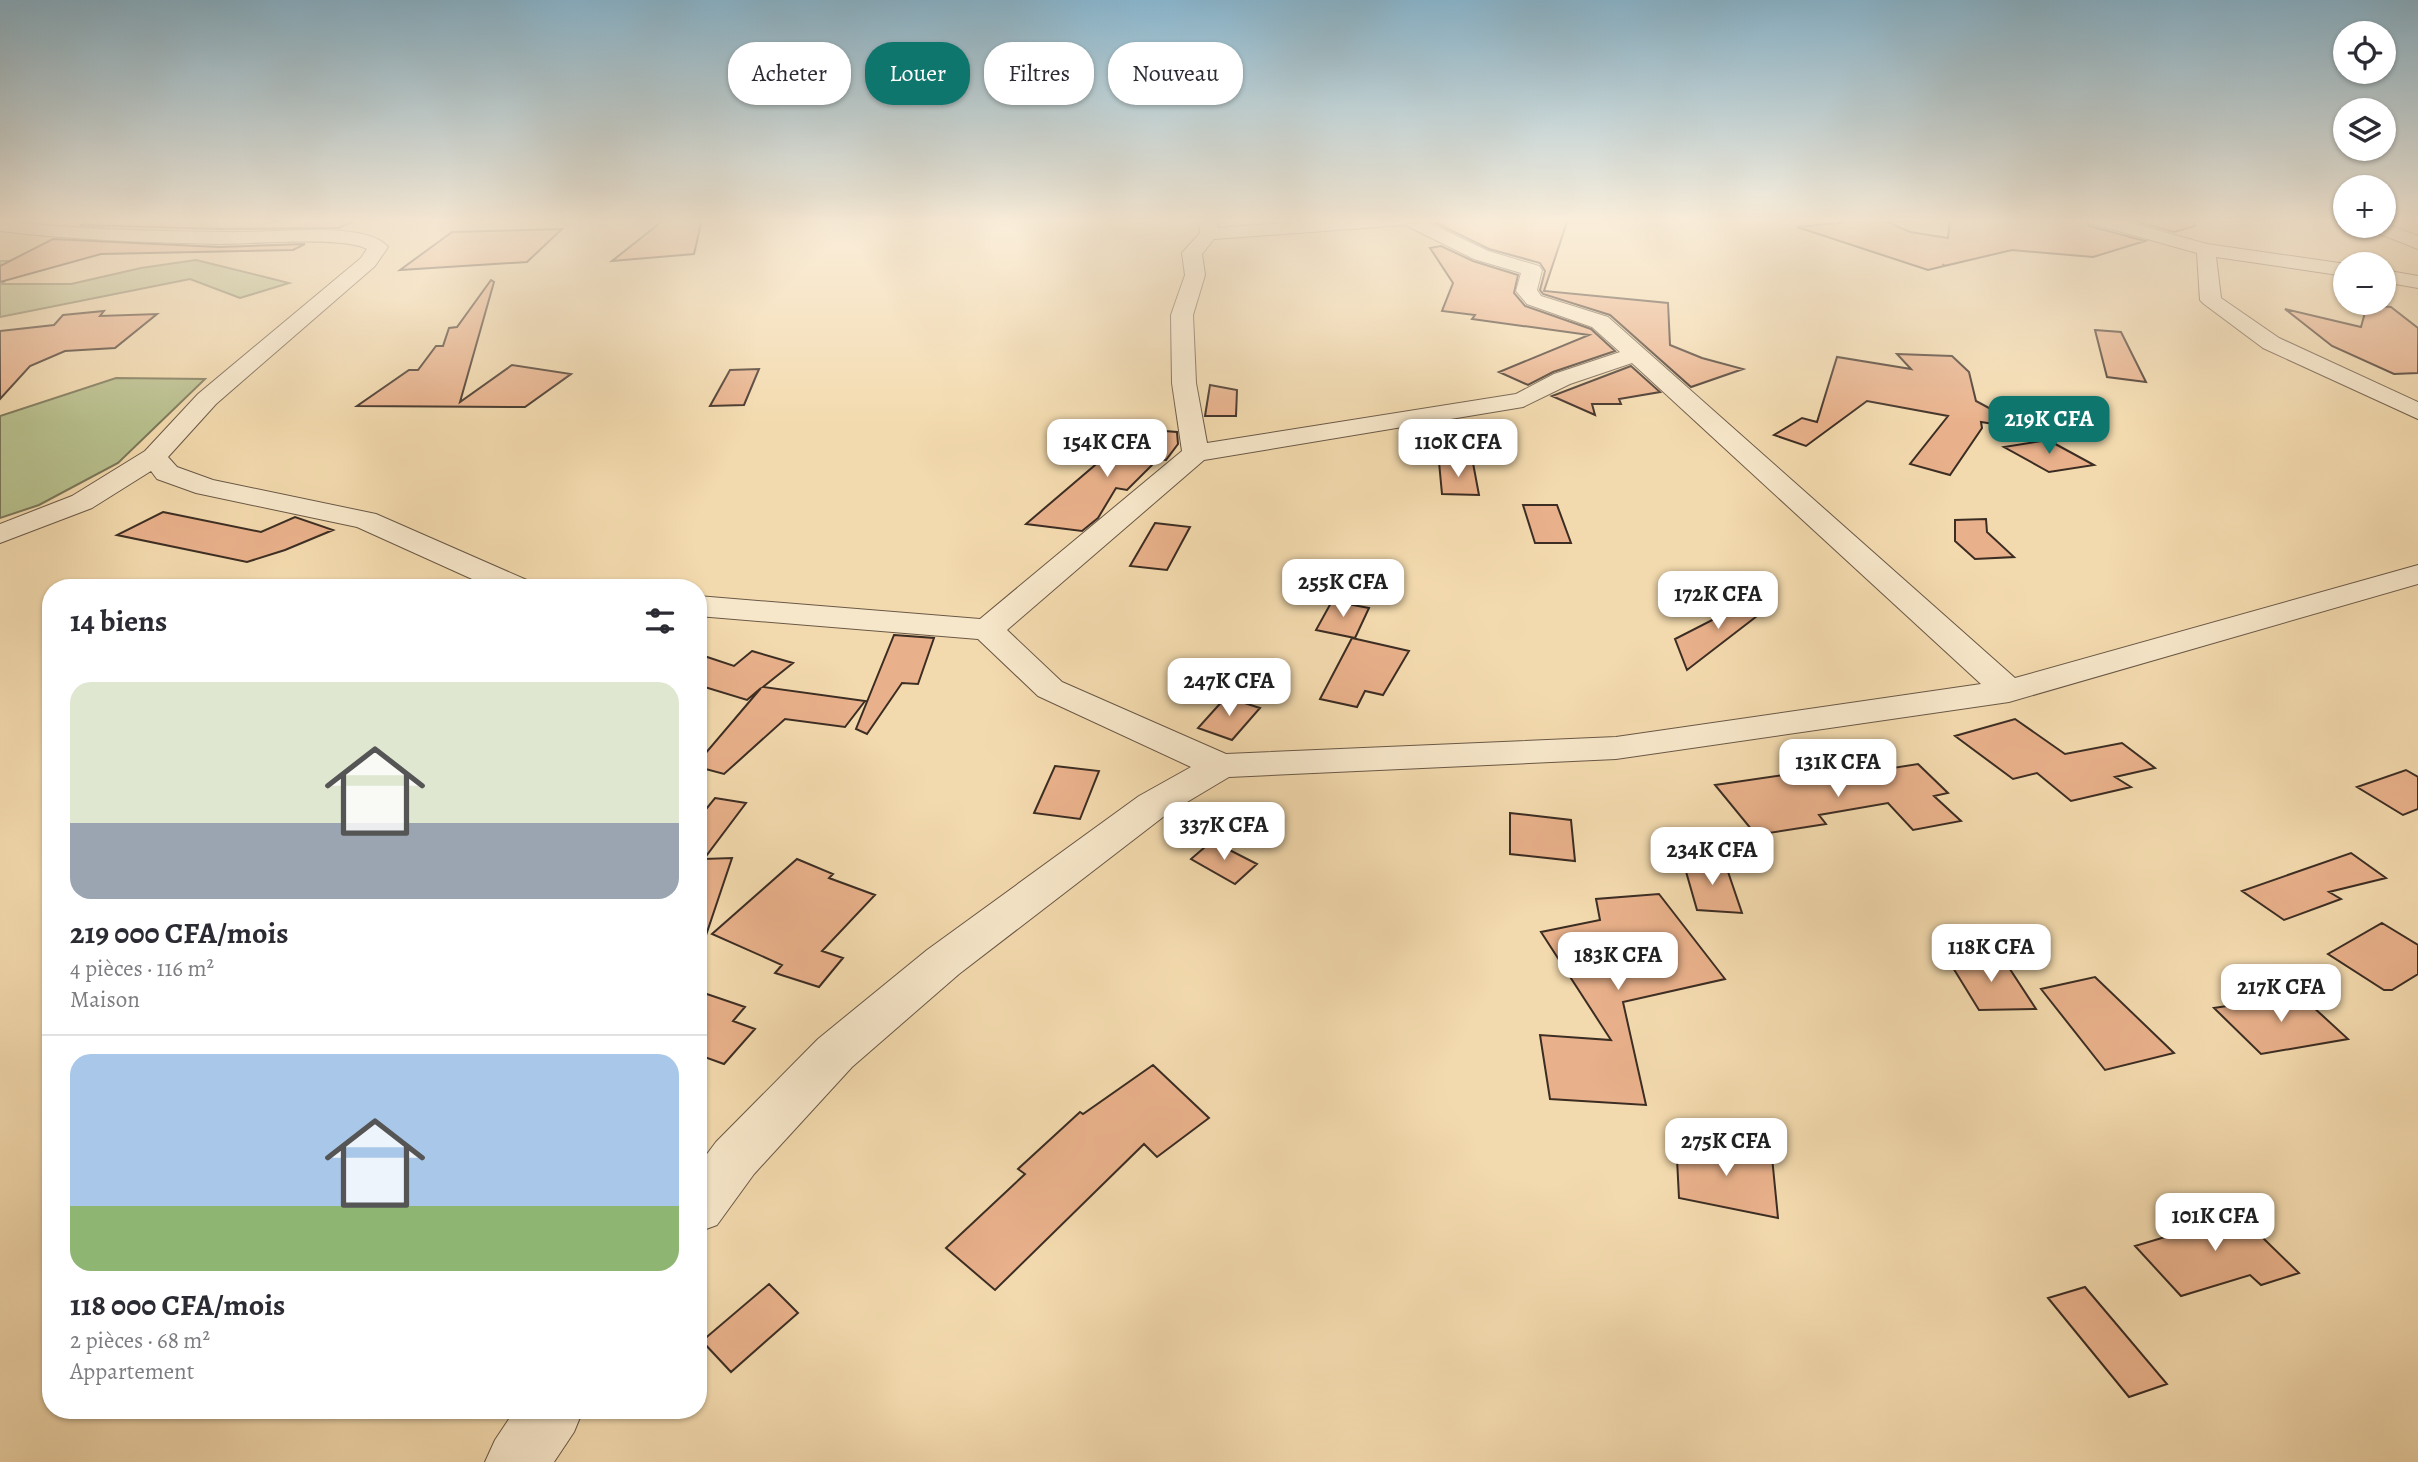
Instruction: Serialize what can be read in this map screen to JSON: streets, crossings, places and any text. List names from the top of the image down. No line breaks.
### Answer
{"page":{"map_buttons":["+","−"],"chip":["Acheter","Louer","Filtres","Nouveau"],"price":["219K CFA","154K CFA","110K CFA","255K CFA","172K CFA","247K CFA","131K CFA","337K CFA","234K CFA","118K CFA","183K CFA","217K CFA","275K CFA","101K CFA"],"heading":"14 biens","list":[{"name":"219 000 CFA/mois","note":"4 pièces · 116 m² · Maison"},{"name":"118 000 CFA/mois","note":"2 pièces · 68 m² · Appartement"}]}}
